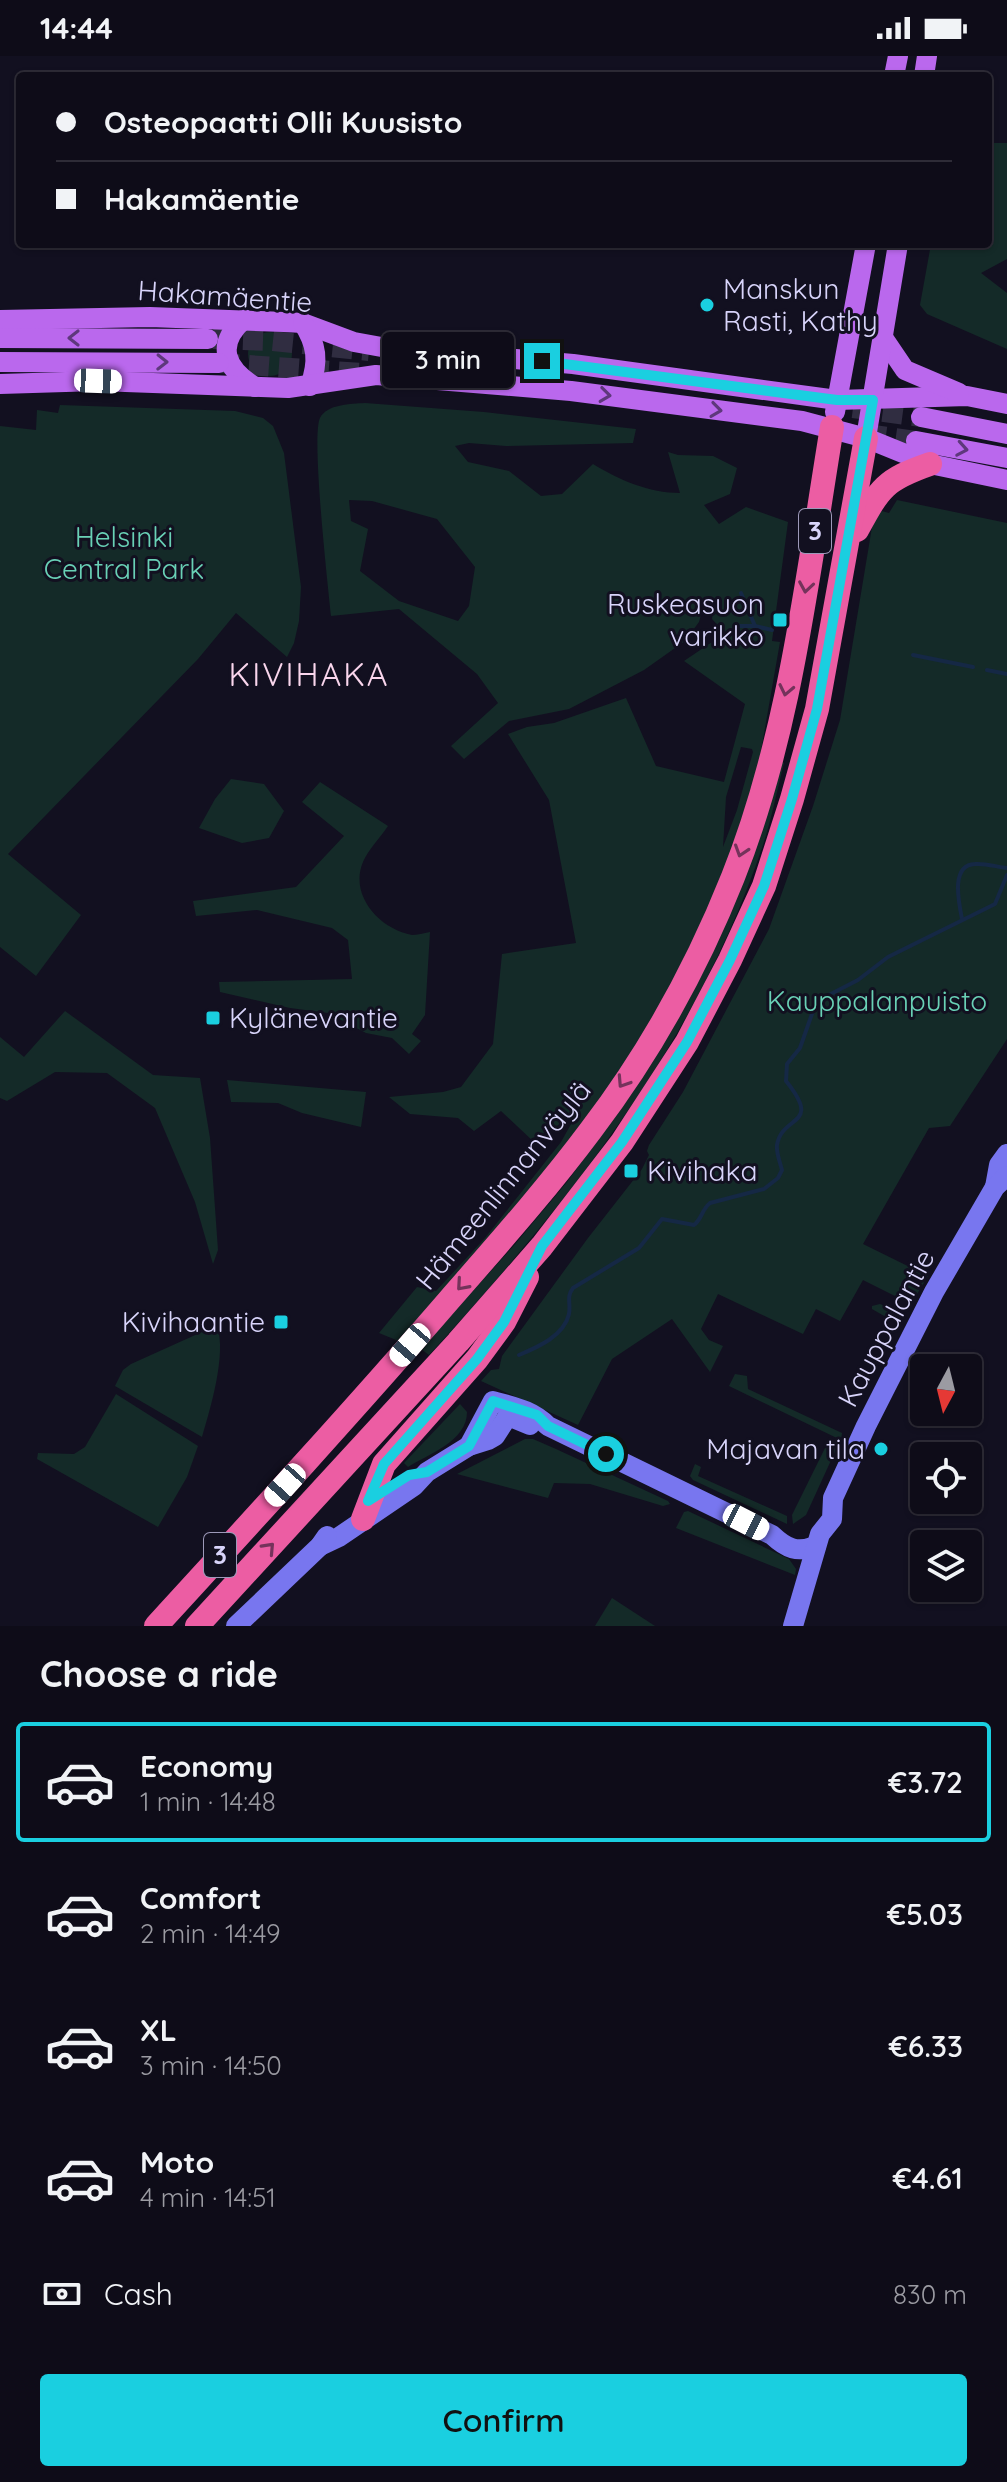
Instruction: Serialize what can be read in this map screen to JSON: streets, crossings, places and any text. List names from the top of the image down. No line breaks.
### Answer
{"streets":{"highway":["3","Hämeenlinnanväylä"],"main road":["Hakamäentie"],"street":["Kauppalantie"]},"districts":["KIVIHAKA"],"parks":["Helsinki Central Park","Kauppalanpuisto"],"places":{"other":["Manskun Rasti, Kathy","Majavan tila"],"transit":["Ruskeasuon varikko","Kylänevantie","Kivihaka","Kivihaantie"]},"north":"bottom","page":{"status":"14:44","banner":["Osteopaatti Olli Kuusisto","Hakamäentie"],"bubble":"3 min","heading":"Choose a ride","list":[{"name":"Economy","note":"1 min · 14:48","value":"€3.72"},{"name":"Comfort","note":"2 min · 14:49","value":"€5.03"},{"name":"XL","note":"3 min · 14:50","value":"€6.33"},{"name":"Moto","note":"4 min · 14:51","value":"€4.61"}],"pay":["Cash","830 m"],"buttons":"Confirm"}}
